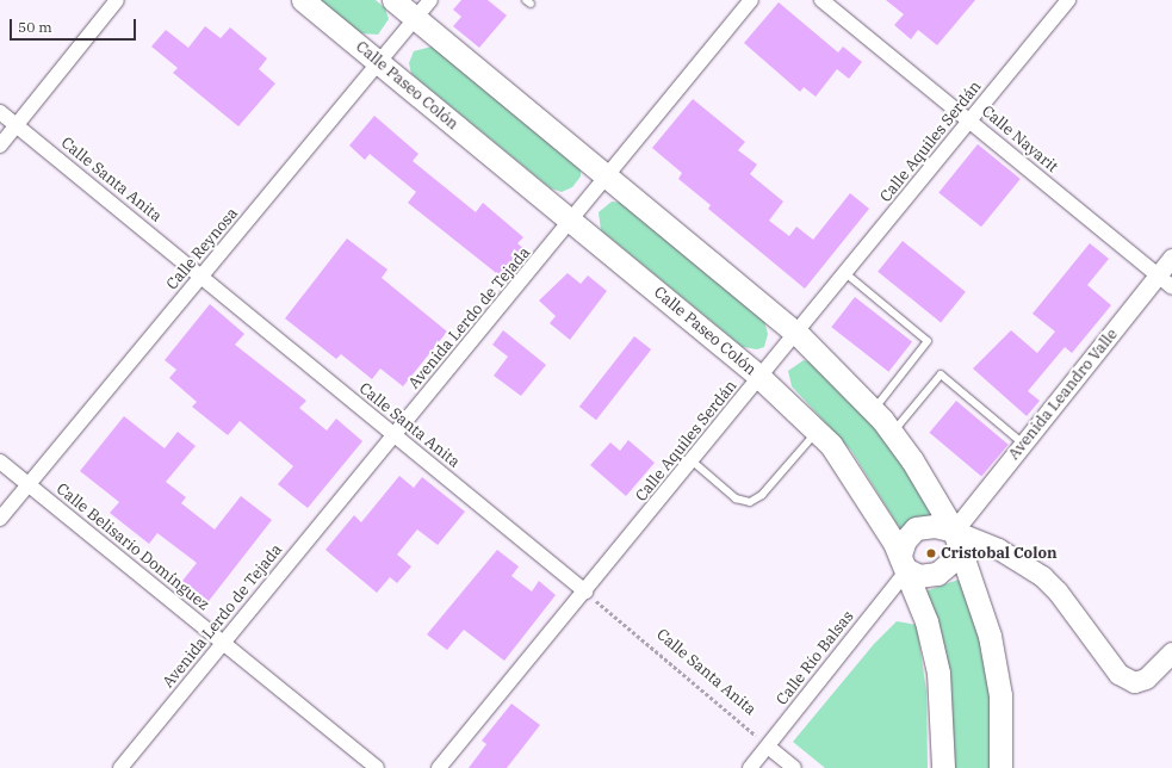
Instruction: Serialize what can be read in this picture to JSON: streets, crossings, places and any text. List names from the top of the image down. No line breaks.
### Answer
{"streets":{"main road":["Calle Paseo Colón"],"street":["Calle Nayarit","Calle Aquiles Serdán","Calle Santa Anita","Calle Reynosa","Avenida Lerdo de Tejada","Avenida Leandro Valle","Calle Belisario Domínguez","Calle Río Balsas"]},"crossings":[["Calle Paseo Colón","Calle Aquiles Serdán"],["Calle Paseo Colón","Calle Reynosa"],["Calle Paseo Colón","Avenida Lerdo de Tejada"],["Calle Paseo Colón","Avenida Leandro Valle"],["Calle Paseo Colón","Calle Río Balsas"],["Calle Nayarit","Calle Aquiles Serdán"],["Calle Nayarit","Avenida Leandro Valle"],["Calle Aquiles Serdán","Calle Santa Anita"],["Calle Santa Anita","Calle Reynosa"],["Calle Santa Anita","Avenida Lerdo de Tejada"],["Calle Santa Anita","Calle Río Balsas"],["Calle Reynosa","Calle Belisario Domínguez"],["Avenida Lerdo de Tejada","Calle Belisario Domínguez"],["Avenida Leandro Valle","Calle Río Balsas"]],"places":["Cristobal Colon"],"scale_bar":"50 m"}
